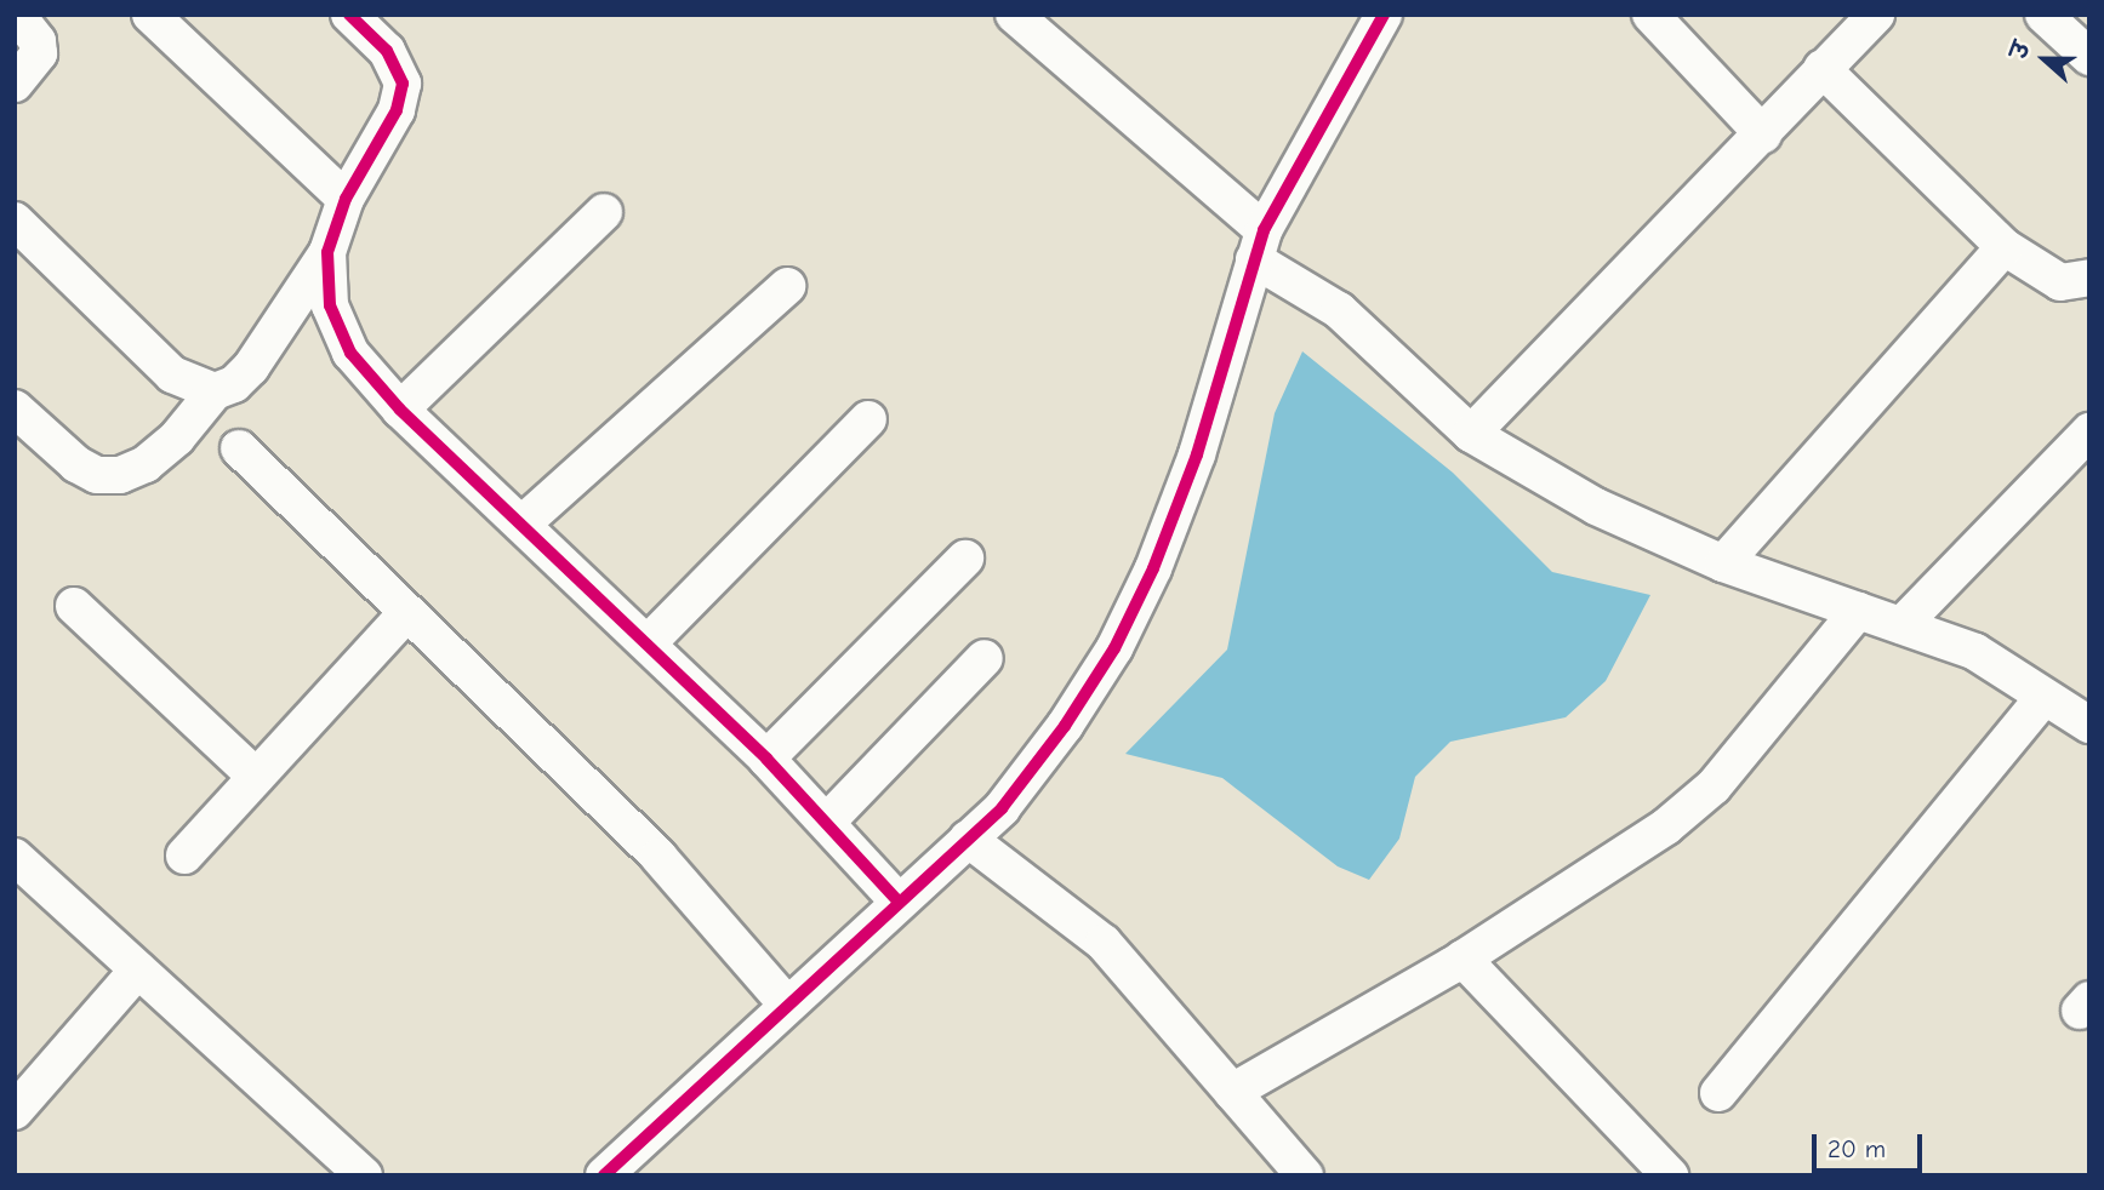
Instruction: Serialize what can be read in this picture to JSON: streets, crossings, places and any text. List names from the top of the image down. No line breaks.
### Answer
{"scale_bar":"20 m","north":"left"}
